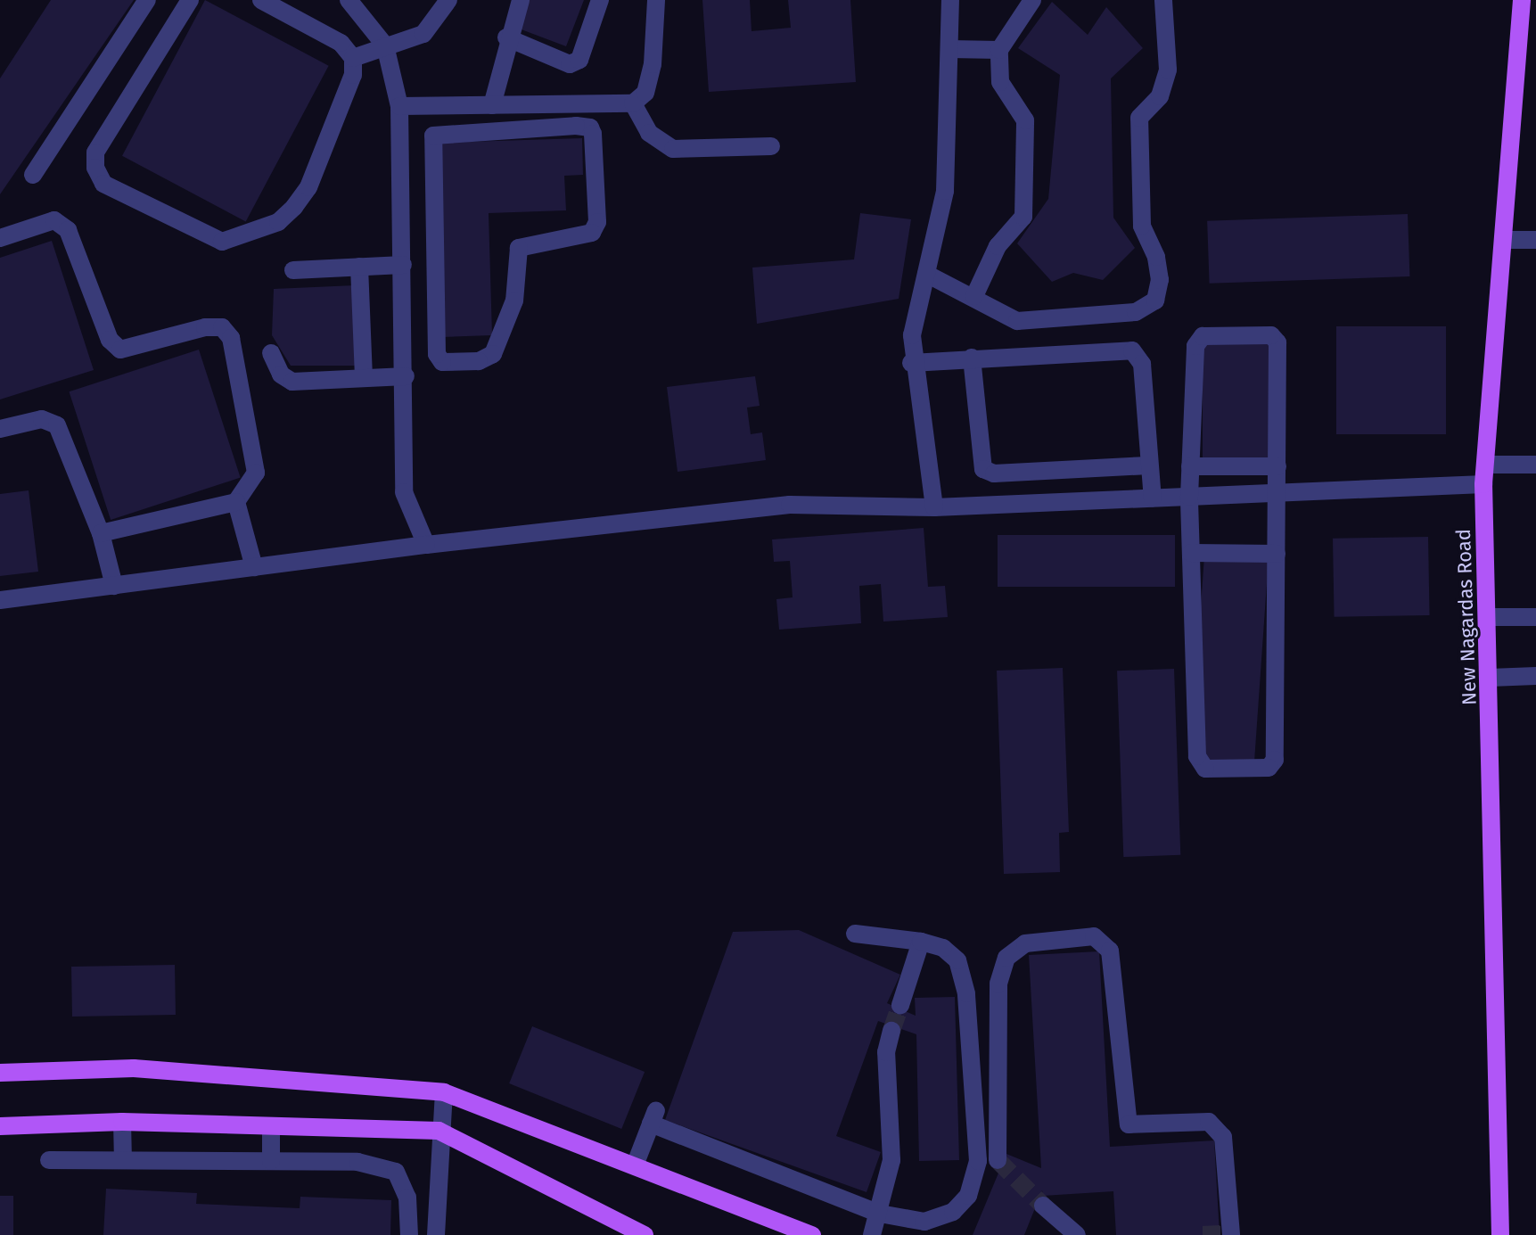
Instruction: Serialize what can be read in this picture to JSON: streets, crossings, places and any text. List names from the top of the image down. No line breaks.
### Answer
{"streets":{"main road":["New Nagardas Road"]}}
